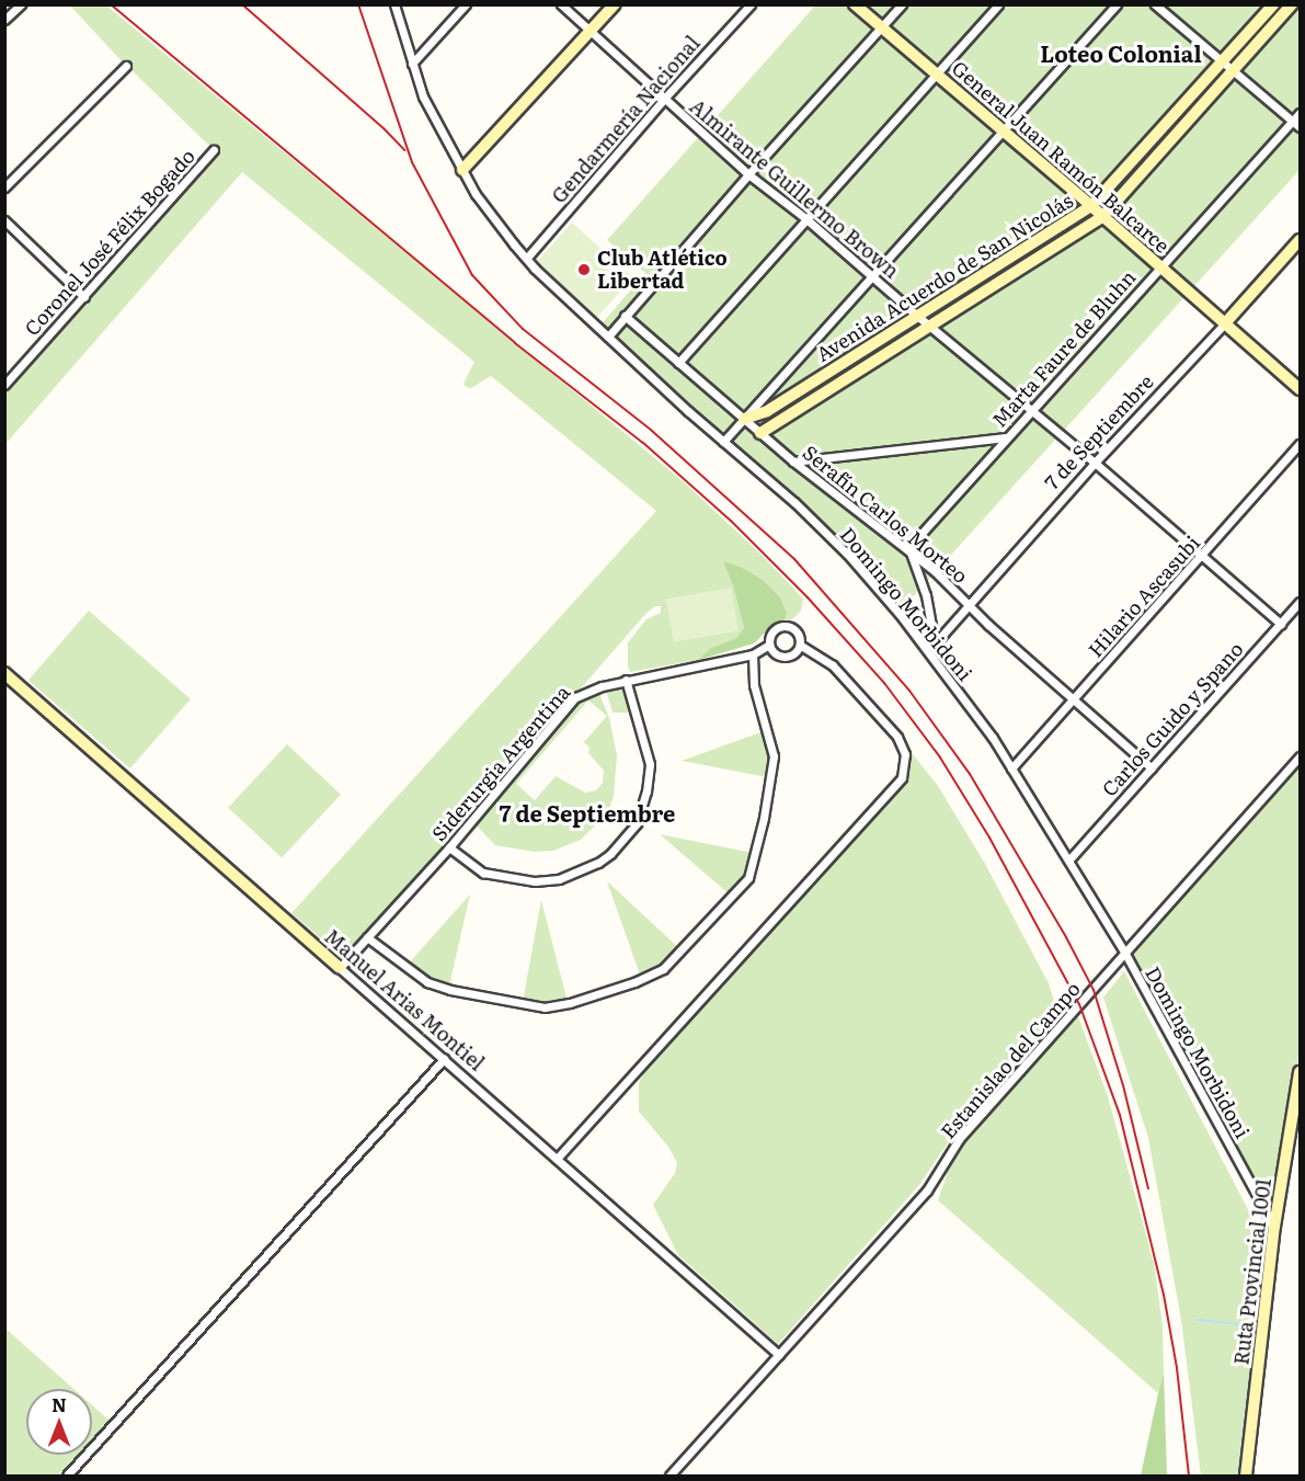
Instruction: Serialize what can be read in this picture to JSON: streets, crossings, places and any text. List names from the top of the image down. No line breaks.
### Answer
{"streets":{"street":["Gendarmería Nacional","General Juan Ramón Balcarce","Almirante Guillermo Brown","Coronel José Félix Bogado","Avenida Acuerdo de San Nicolás","Marta Faure de Bluhn","7 de Septiembre","Serafín Carlos Morteo","Hilario Ascasubi","Domingo Morbidoni","Carlos Guido y Spano","Siderurgia Argentina","Manuel Arias Montiel","Estanislao del Campo","Ruta Provincial 1001"]},"crossings":[["Gendarmería Nacional","Almirante Guillermo Brown"],["Gendarmería Nacional","Domingo Morbidoni"],["General Juan Ramón Balcarce","Avenida Acuerdo de San Nicolás"],["General Juan Ramón Balcarce","Marta Faure de Bluhn"],["General Juan Ramón Balcarce","7 de Septiembre"],["Almirante Guillermo Brown","Avenida Acuerdo de San Nicolás"],["Almirante Guillermo Brown","Marta Faure de Bluhn"],["Almirante Guillermo Brown","7 de Septiembre"],["Almirante Guillermo Brown","Hilario Ascasubi"],["Almirante Guillermo Brown","Carlos Guido y Spano"],["Avenida Acuerdo de San Nicolás","Serafín Carlos Morteo"],["Avenida Acuerdo de San Nicolás","Domingo Morbidoni"],["Marta Faure de Bluhn","Serafín Carlos Morteo"],["7 de Septiembre","Serafín Carlos Morteo"],["7 de Septiembre","Domingo Morbidoni"],["Serafín Carlos Morteo","Hilario Ascasubi"],["Serafín Carlos Morteo","Carlos Guido y Spano"],["Hilario Ascasubi","Domingo Morbidoni"],["Domingo Morbidoni","Carlos Guido y Spano"],["Domingo Morbidoni","Estanislao del Campo"],["Domingo Morbidoni","Ruta Provincial 1001"],["Siderurgia Argentina","Manuel Arias Montiel"],["Manuel Arias Montiel","Estanislao del Campo"]],"districts":["Loteo Colonial","7 de Septiembre"],"places":["Club Atlético Libertad"],"north":"top"}
